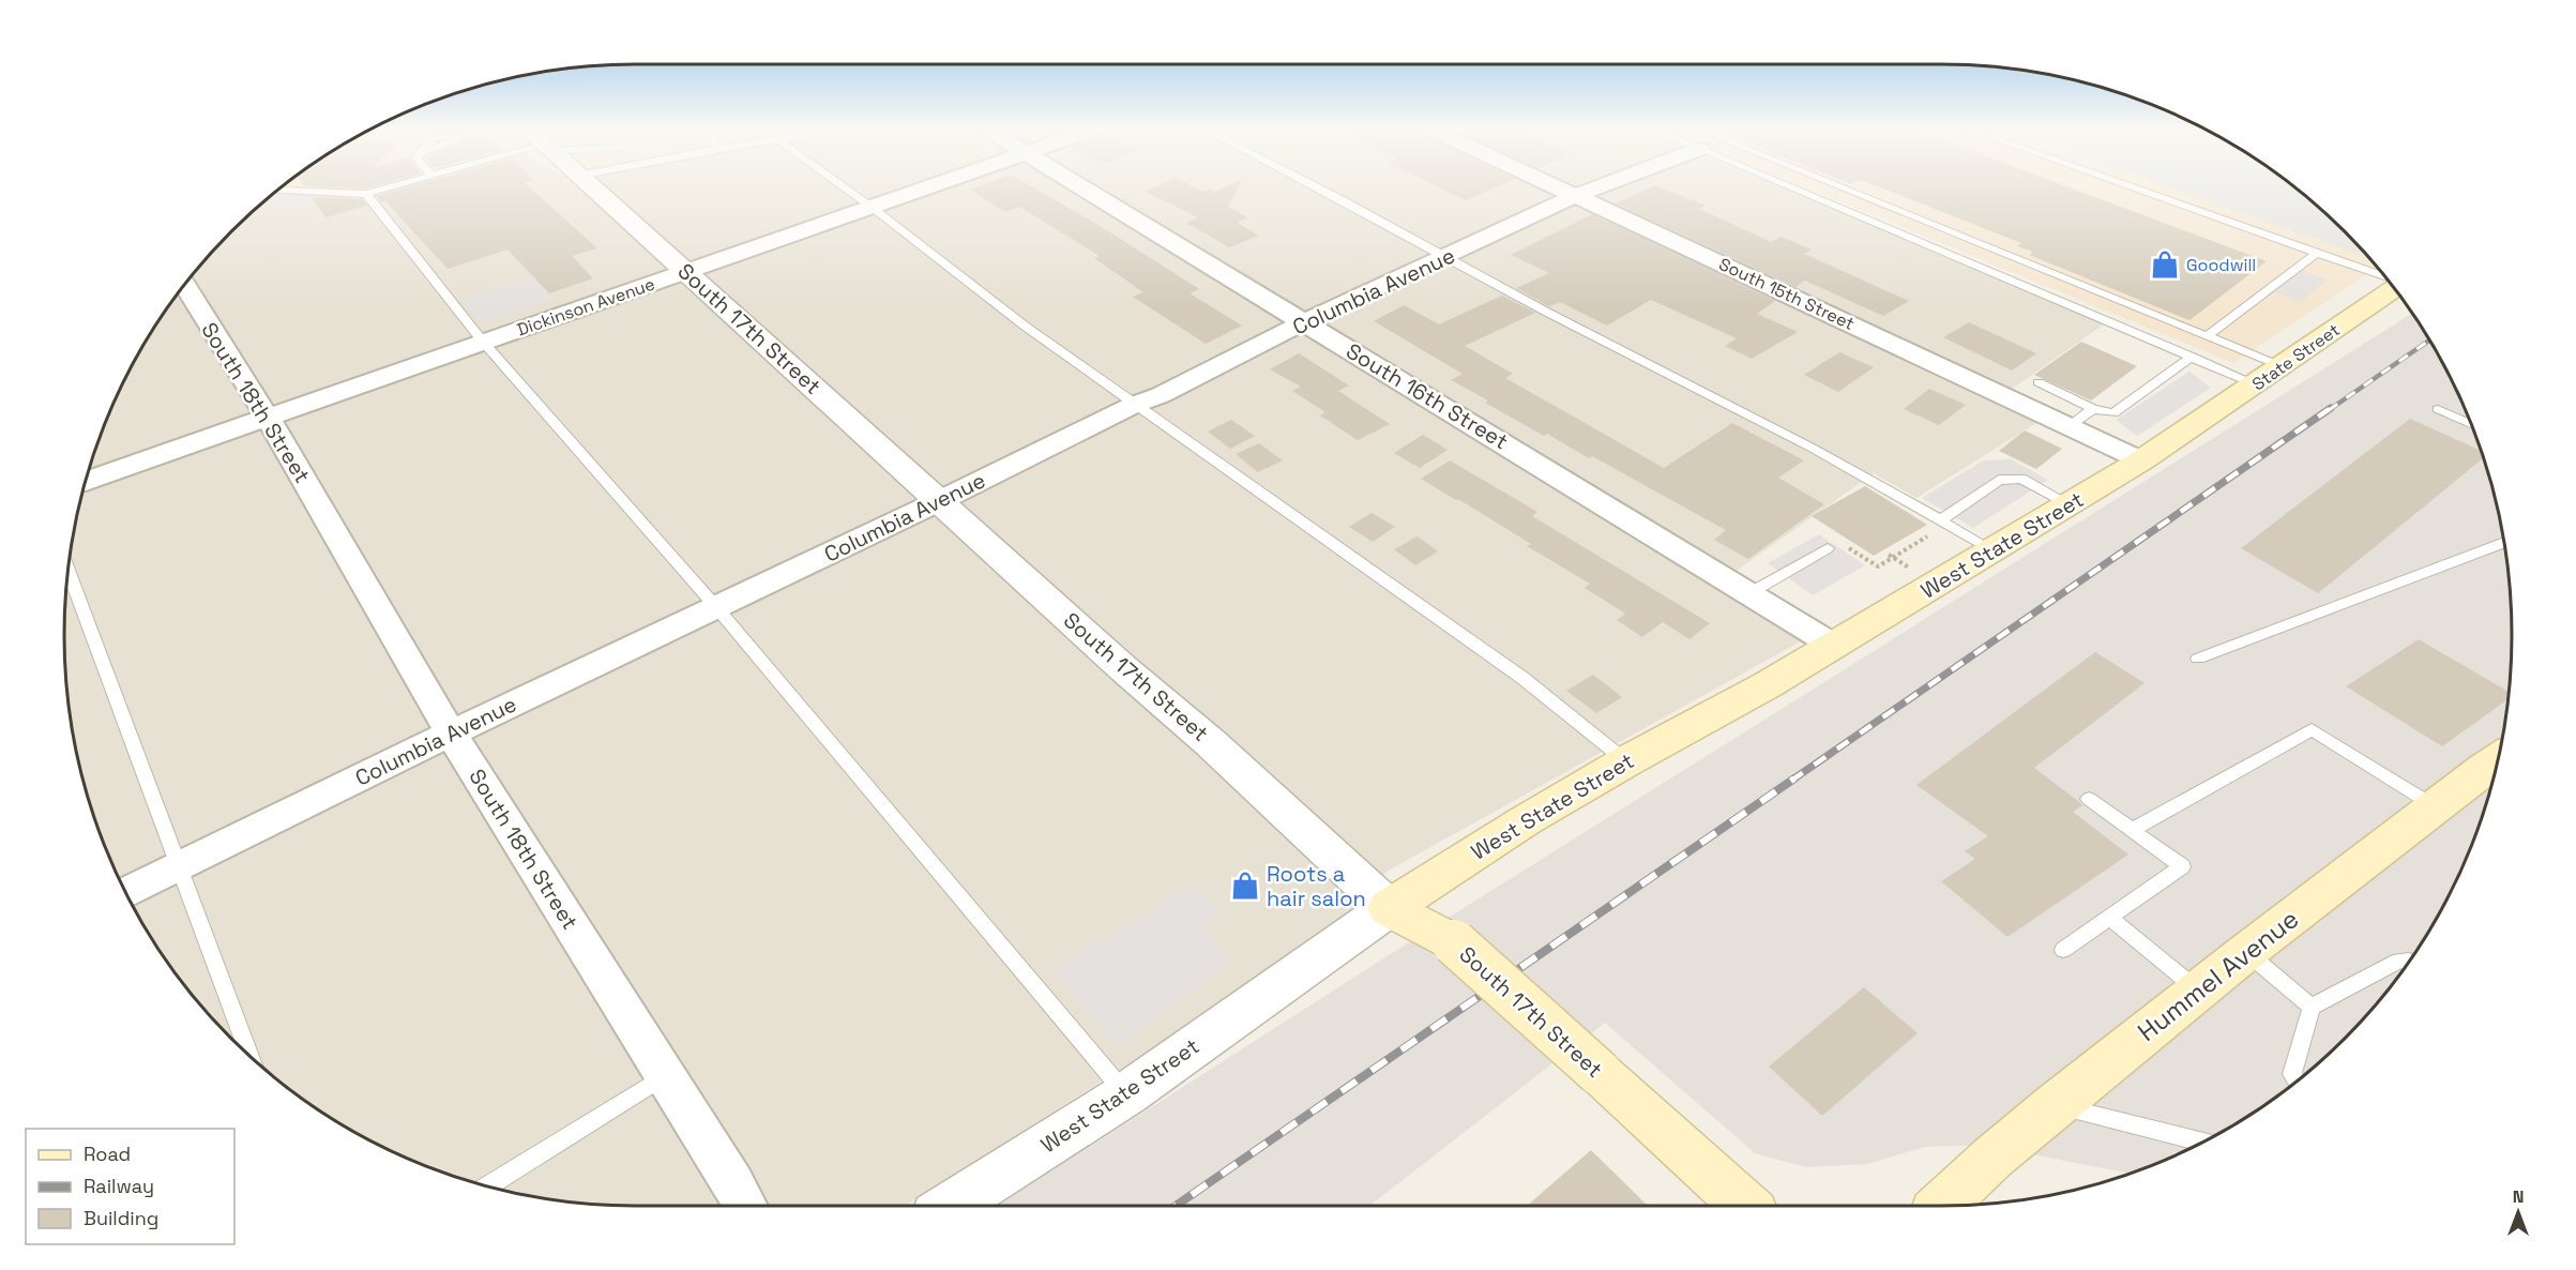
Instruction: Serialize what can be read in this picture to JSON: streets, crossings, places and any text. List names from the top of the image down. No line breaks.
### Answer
{"streets":{"main road":["South 17th Street","State Street","West State Street","Hummel Avenue"],"street":["Columbia Avenue","South 15th Street","Dickinson Avenue","South 16th Street","South 18th Street"]},"crossings":[["Columbia Avenue","South 15th Street"],["Columbia Avenue","South 17th Street"],["Columbia Avenue","South 16th Street"],["Columbia Avenue","South 18th Street"],["South 15th Street","West State Street"],["Dickinson Avenue","South 17th Street"],["Dickinson Avenue","South 18th Street"],["South 17th Street","West State Street"],["State Street","West State Street"],["South 16th Street","West State Street"]],"places":{"shop":["Goodwill","Roots a hair salon"]},"legend":["Road","Railway","Building"],"north":"top"}
